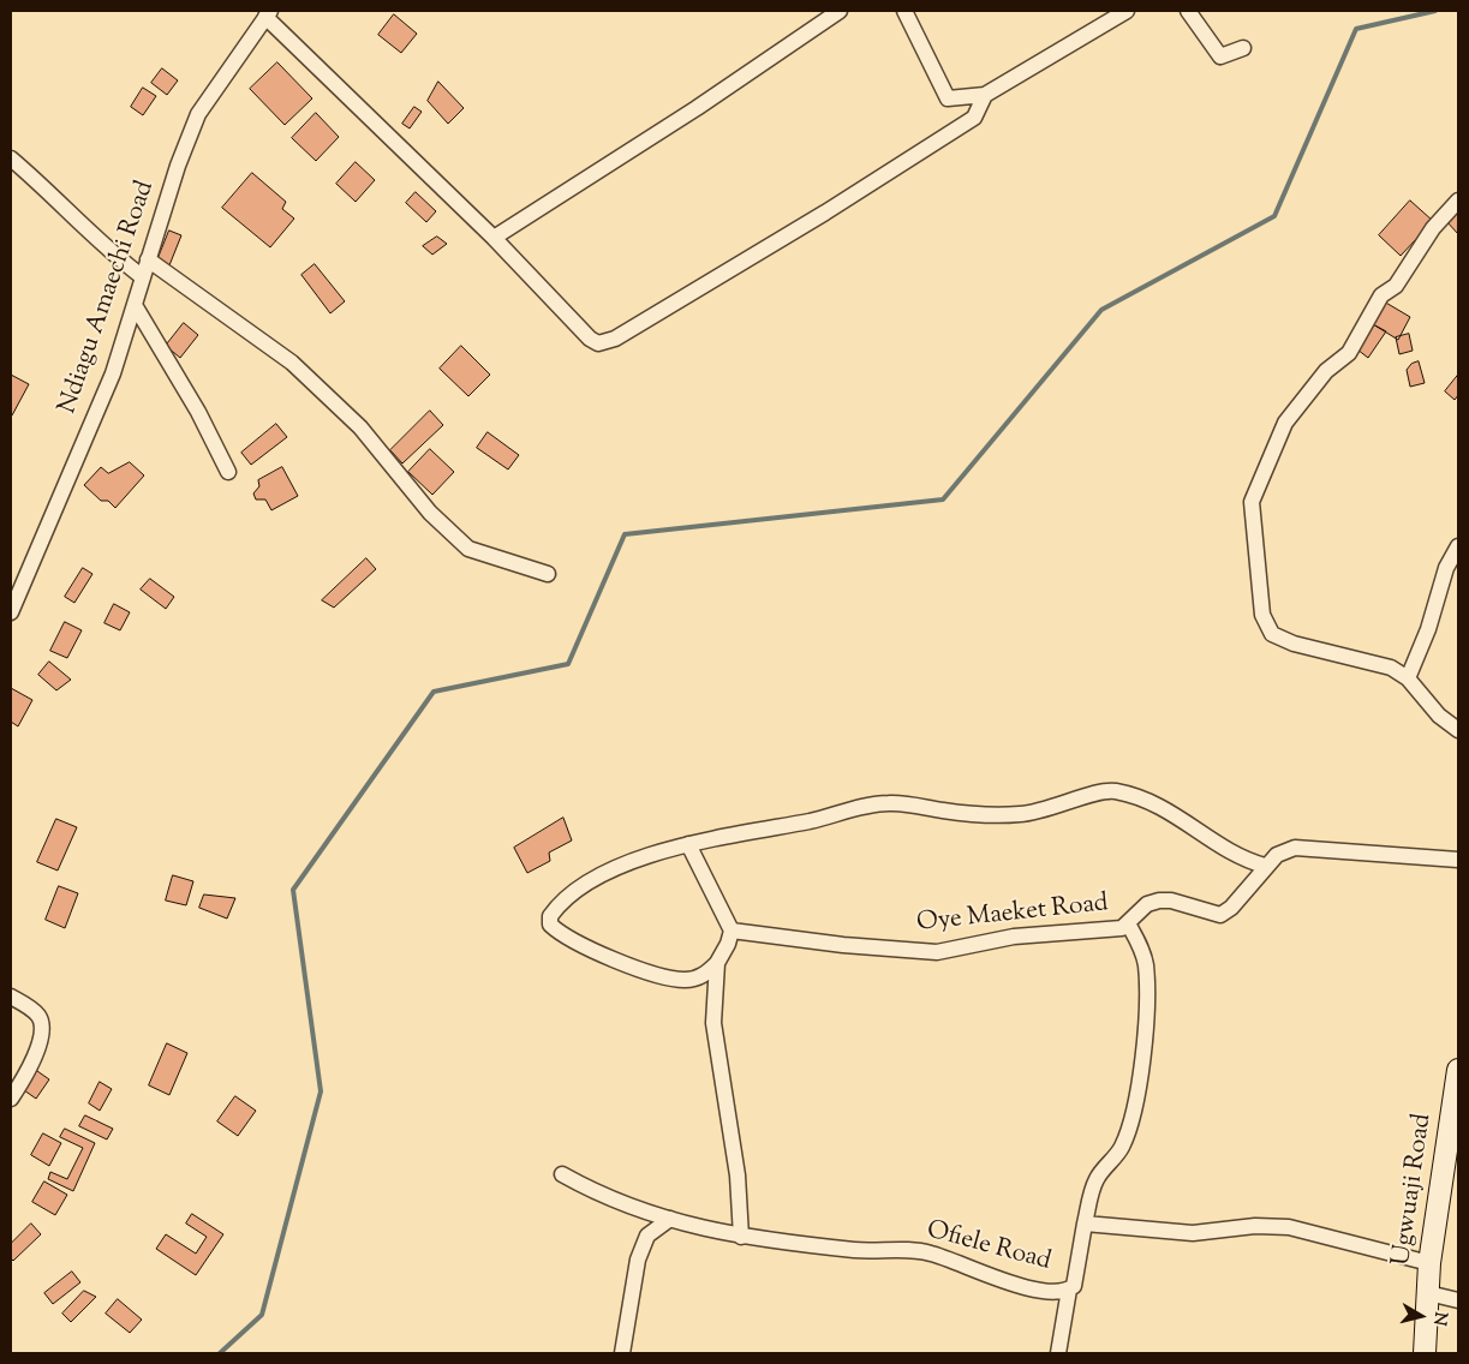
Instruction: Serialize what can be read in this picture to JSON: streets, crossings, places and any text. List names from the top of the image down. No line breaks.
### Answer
{"streets":{"main road":["Ugwuaji Road"],"street":["Ndiagu Amaechi Road","Oye Maeket Road","Ofiele Road"]},"crossings":[["Oye Maeket Road","Ofiele Road"]],"north":"right"}
